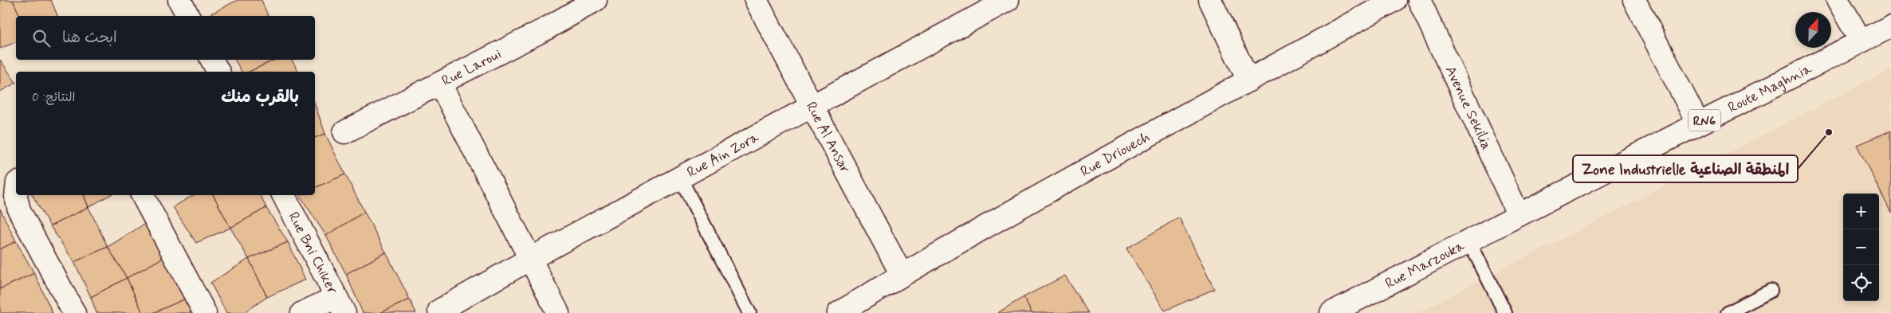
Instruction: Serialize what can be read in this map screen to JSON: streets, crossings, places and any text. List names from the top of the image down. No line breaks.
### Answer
{"streets":{"street":["Rue Laroui","Route Maghnia","Avenue Sekilia","RN6","Rue Al Ansar","Rue Ain Zora","Rue Driouech","Rue Bni Chiker","Rue Marzouka"]},"crossings":[["Route Maghnia","Avenue Sekilia"],["Route Maghnia","Rue Marzouka"],["Avenue Sekilia","Rue Marzouka"],["Rue Al Ansar","Rue Ain Zora"],["Rue Al Ansar","Rue Driouech"]],"places":["Zone Industrielle المنطقة الصناعية"],"north":"top","page":{"search":"ابحث هنا","heading":["بالقرب منك","النتائج: 0"],"map_buttons":["+","−"]}}
